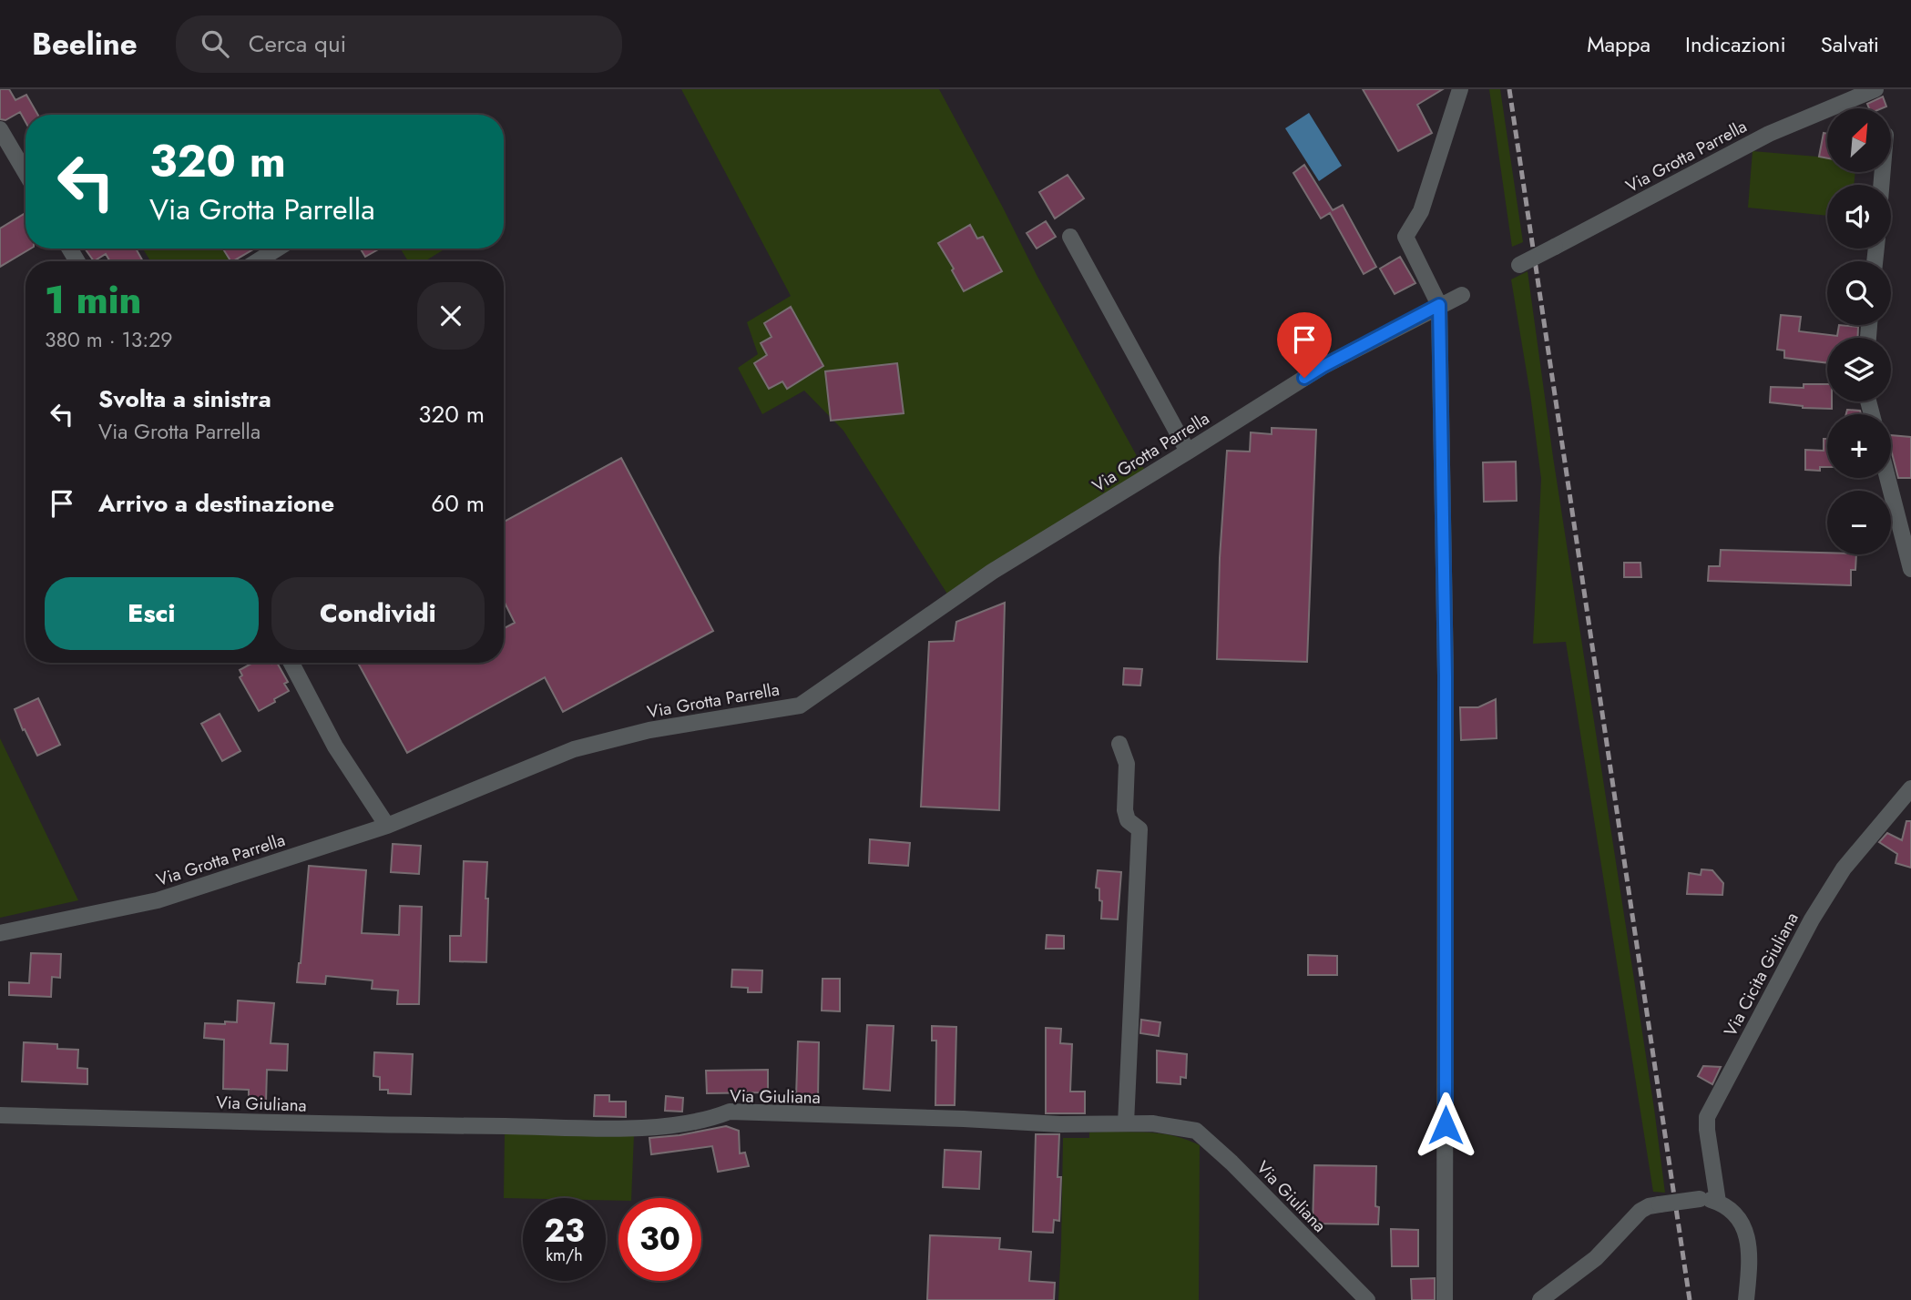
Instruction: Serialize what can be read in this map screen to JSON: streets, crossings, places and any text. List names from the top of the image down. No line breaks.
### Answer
{"streets":{"street":["Via Grotta Parrella","Via Cicita Giuliana","Via Giuliana"]},"north":"top right","page":{"header":"Beeline","search":"Cerca qui","nav":["Mappa","Indicazioni","Salvati"],"map_buttons":["+","−"],"turn":["320 m","Via Grotta Parrella"],"heading":["1 min","380 m · 13:29"],"list":[{"name":"Svolta a sinistra","note":"Via Grotta Parrella","value":"320 m"},{"name":"Arrivo a destinazione","value":"60 m"}],"buttons":["Esci","Condividi"],"speed":"23 km/h","limit":"30"}}
